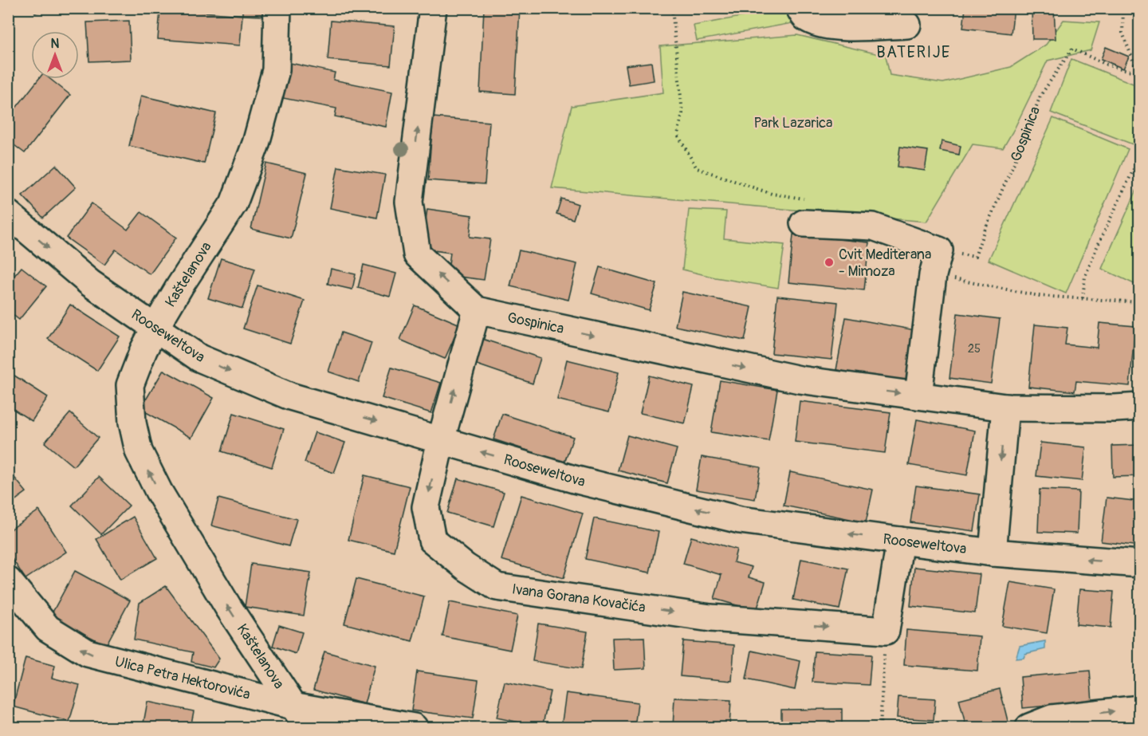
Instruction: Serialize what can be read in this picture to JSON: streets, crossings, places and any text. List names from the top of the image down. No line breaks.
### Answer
{"streets":{"street":["Gospinica","Kaštelanova","Rooseweltova","Ivana Gorana Kovačića","Ulica Petra Hektorovića"]},"crossings":[["Gospinica","Ivana Gorana Kovačića"],["Kaštelanova","Rooseweltova"],["Kaštelanova","Ulica Petra Hektorovića"],["Rooseweltova","Ivana Gorana Kovačića"]],"one_way":["Kaštelanova","Ulica Petra Hektorovića"],"districts":["BATERIJE"],"parks":["Park Lazarica"],"places":["Cvit Mediterana - Mimoza"],"house_numbers":["25"],"north":"top"}
